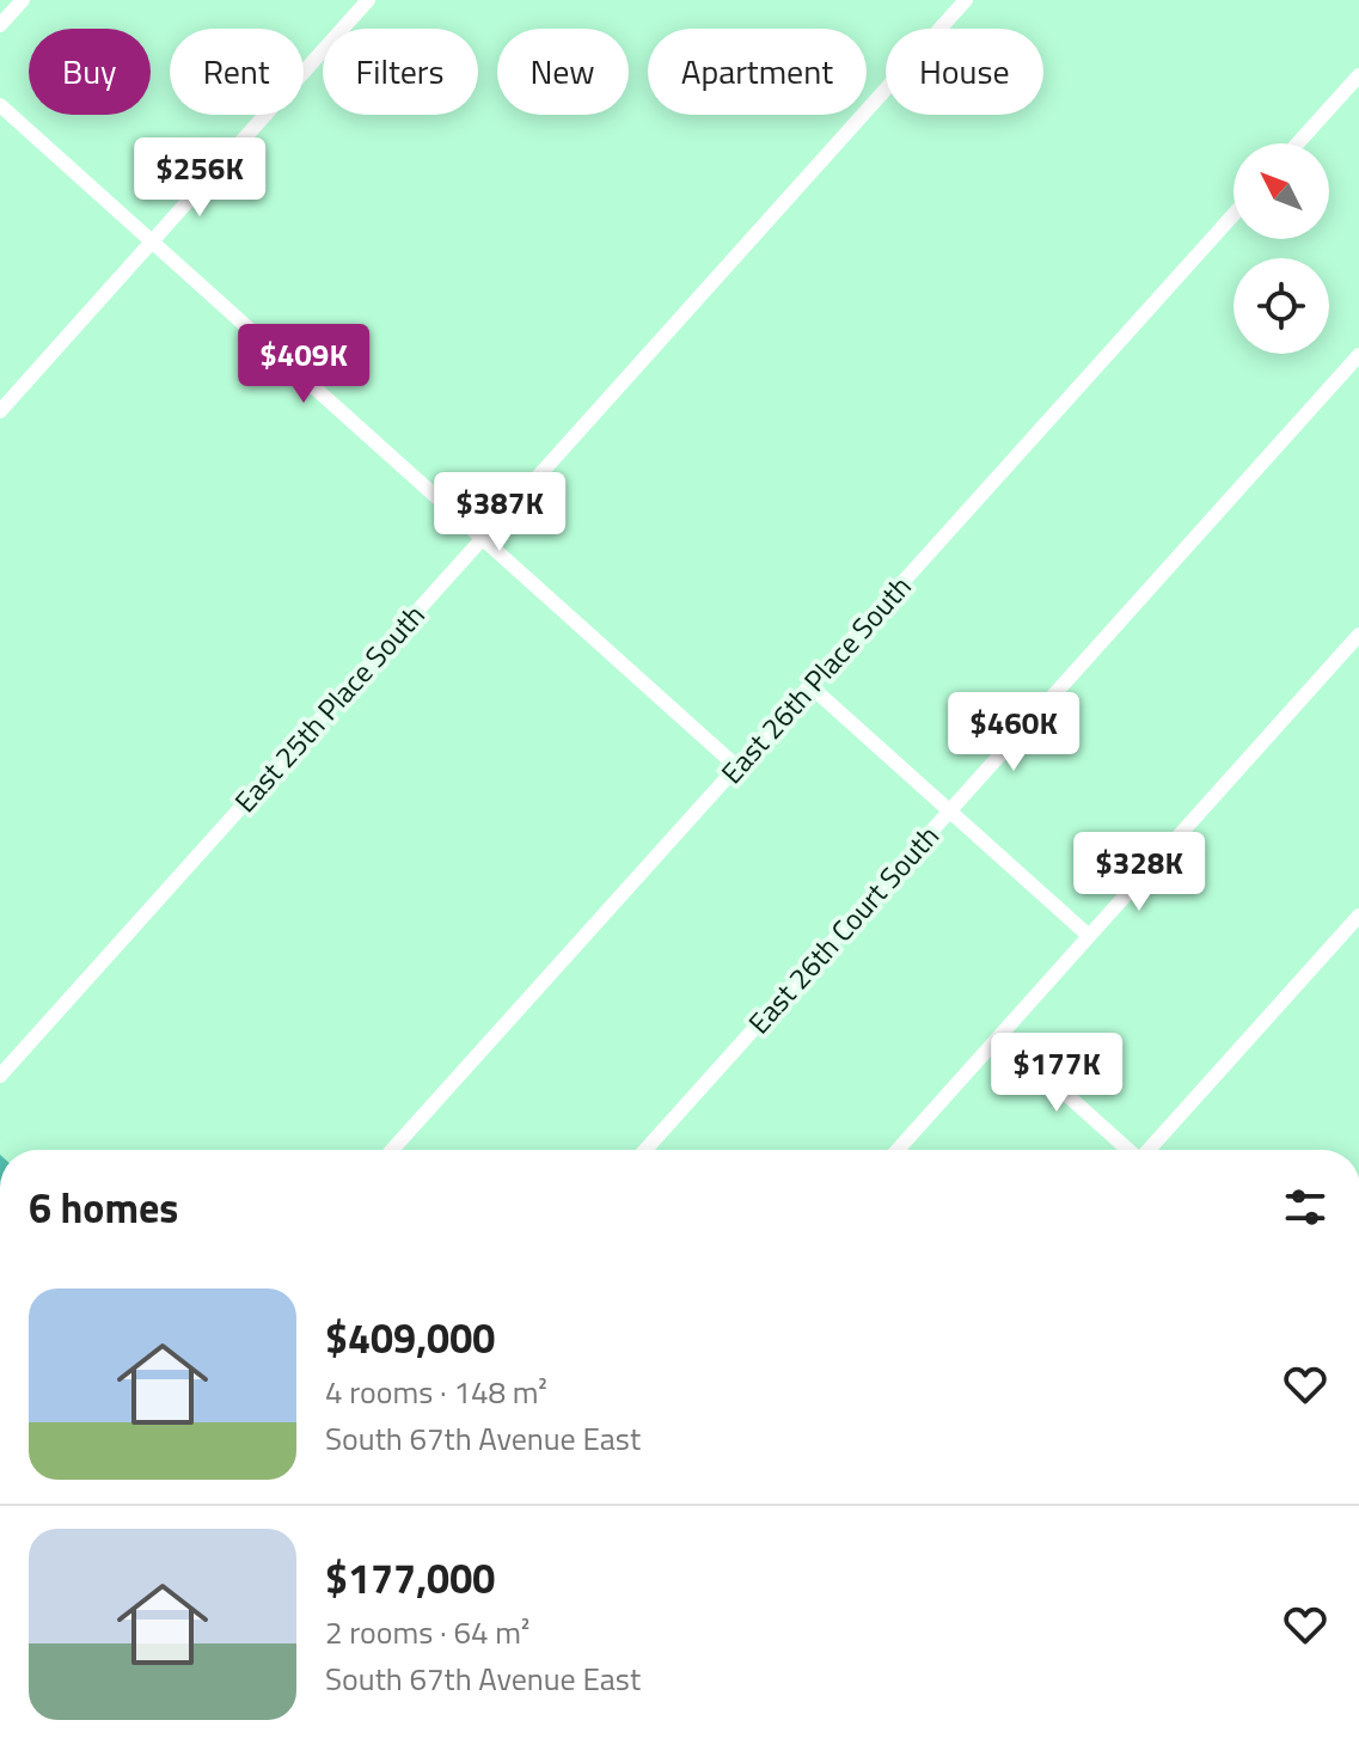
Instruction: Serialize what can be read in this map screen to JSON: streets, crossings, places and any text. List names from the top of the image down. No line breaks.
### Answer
{"streets":{"street":["East 26th Place South","East 25th Place South","East 26th Court South"]},"north":"top left","page":{"chip":["Buy","Rent","Filters","New","Apartment","House"],"price":["$256K","$409K","$387K","$460K","$328K","$177K"],"heading":"6 homes","list":[{"name":"$409,000","note":"4 rooms · 148 m² · South 67th Avenue East"},{"name":"$177,000","note":"2 rooms · 64 m² · South 67th Avenue East"}]}}
